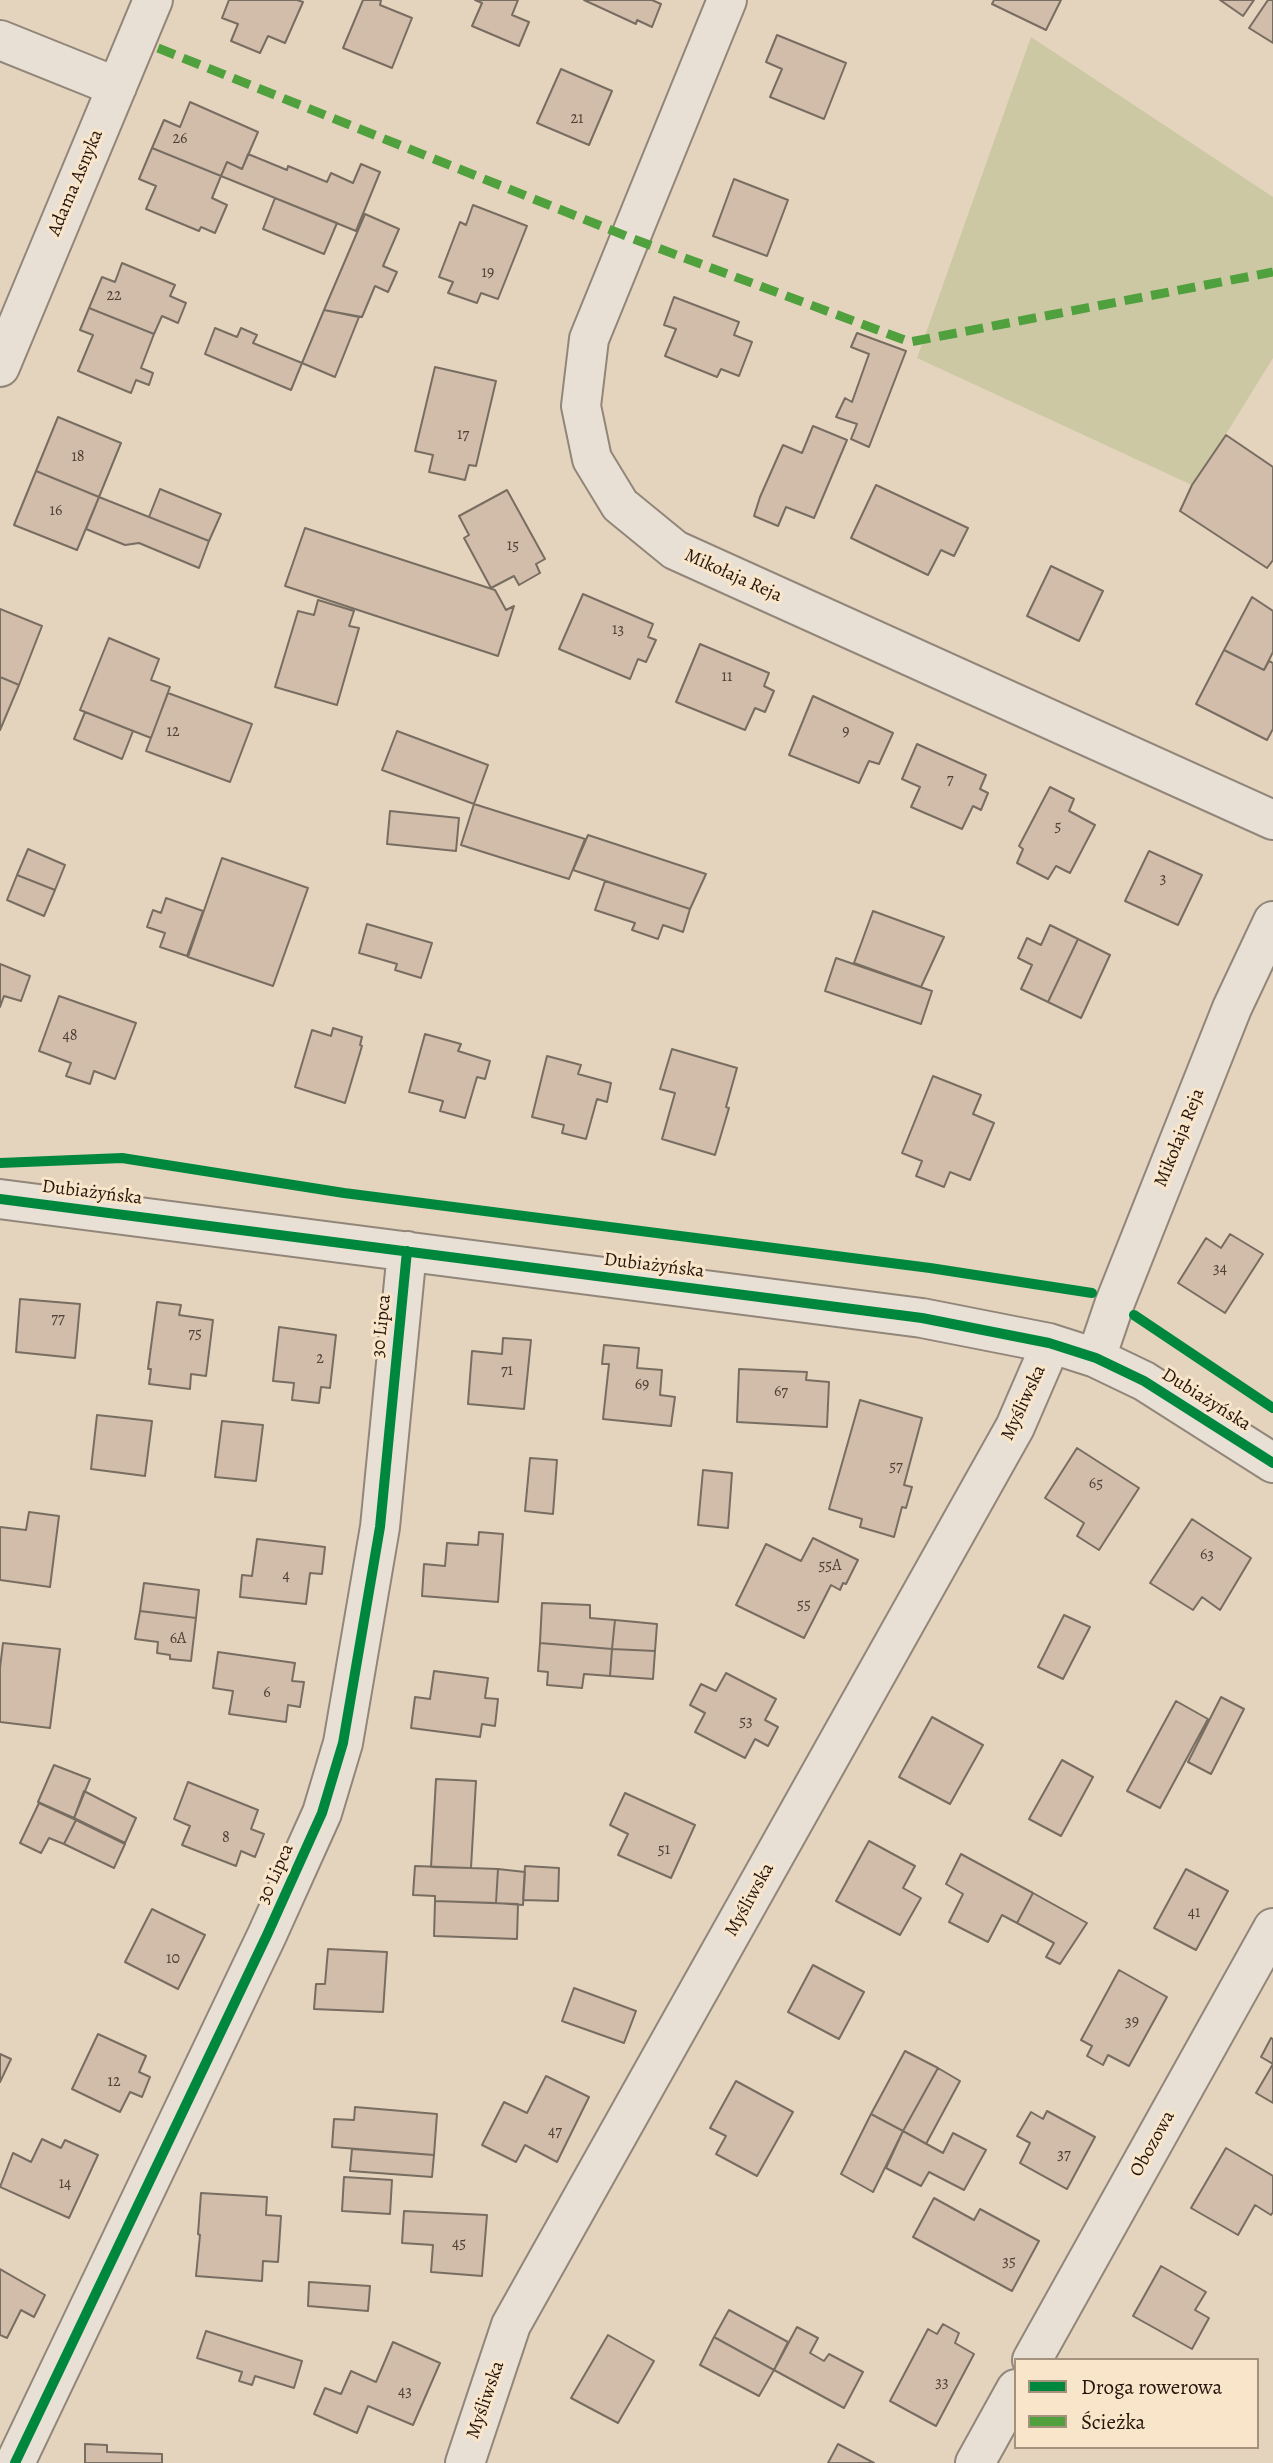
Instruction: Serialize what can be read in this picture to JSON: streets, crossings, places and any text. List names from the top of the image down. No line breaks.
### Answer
{"streets":{"street":["Adama Asnyka","Mikołaja Reja","Dubiażyńska","30 Lipca","Myśliwska","Obozowa"]},"crossings":[["Mikołaja Reja","Dubiażyńska"],["Dubiażyńska","30 Lipca"],["Dubiażyńska","Myśliwska"]],"house_numbers":["21","26","19","22","17","18","16","15","13","11","12","9","7","5","3","48","34","77","75","2","71","69","67","57","65","63","55A","4","55","6A","6","53","8","51","41","10","39","12","47","37","14","45","35","33","43"],"legend":["Droga rowerowa","Ścieżka"]}
